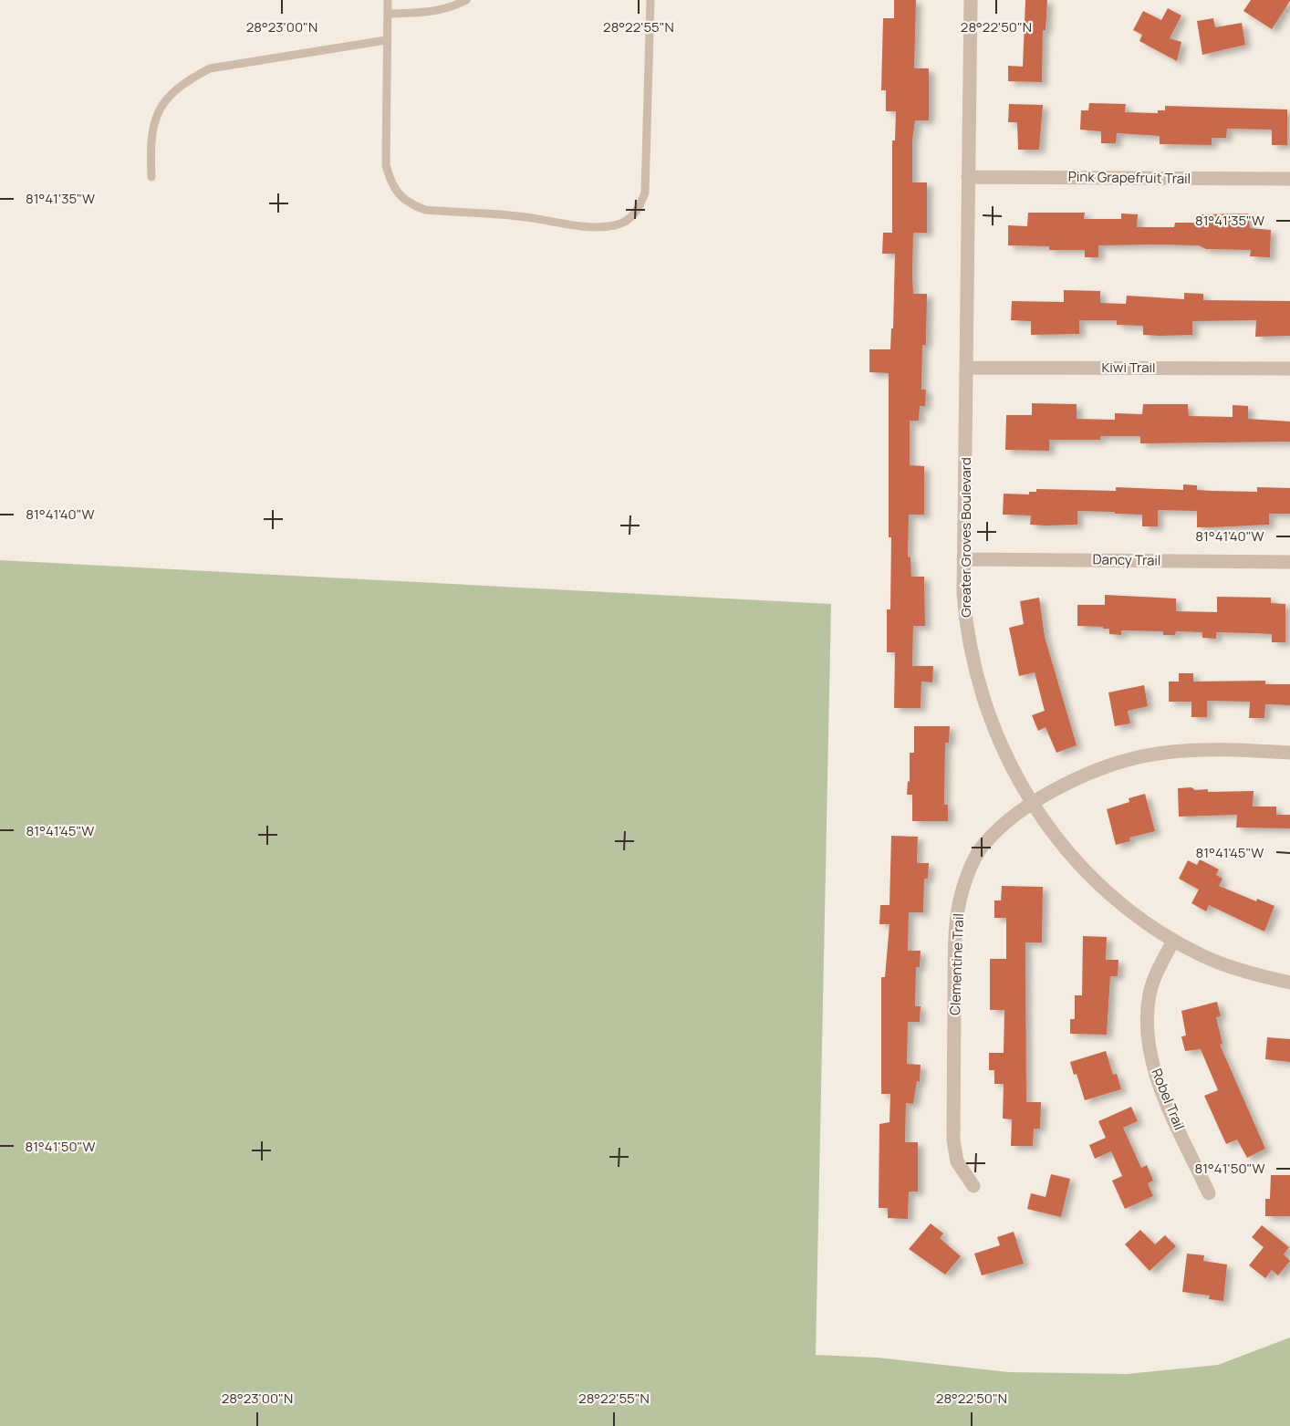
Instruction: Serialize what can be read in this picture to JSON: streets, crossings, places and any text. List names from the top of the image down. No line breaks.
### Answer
{"streets":{"street":["Pink Grapefruit Trail","Kiwi Trail","Greater Groves Boulevard","Dancy Trail","Clementine Trail","Robel Trail"]},"crossings":[["Pink Grapefruit Trail","Greater Groves Boulevard"],["Kiwi Trail","Greater Groves Boulevard"],["Greater Groves Boulevard","Dancy Trail"],["Greater Groves Boulevard","Clementine Trail"],["Greater Groves Boulevard","Robel Trail"]],"coordinates":["28°23'00\"N","28°22'55\"N","28°22'50\"N","81°41'35\"W","81°41'40\"W","81°41'45\"W","81°41'50\"W"]}
